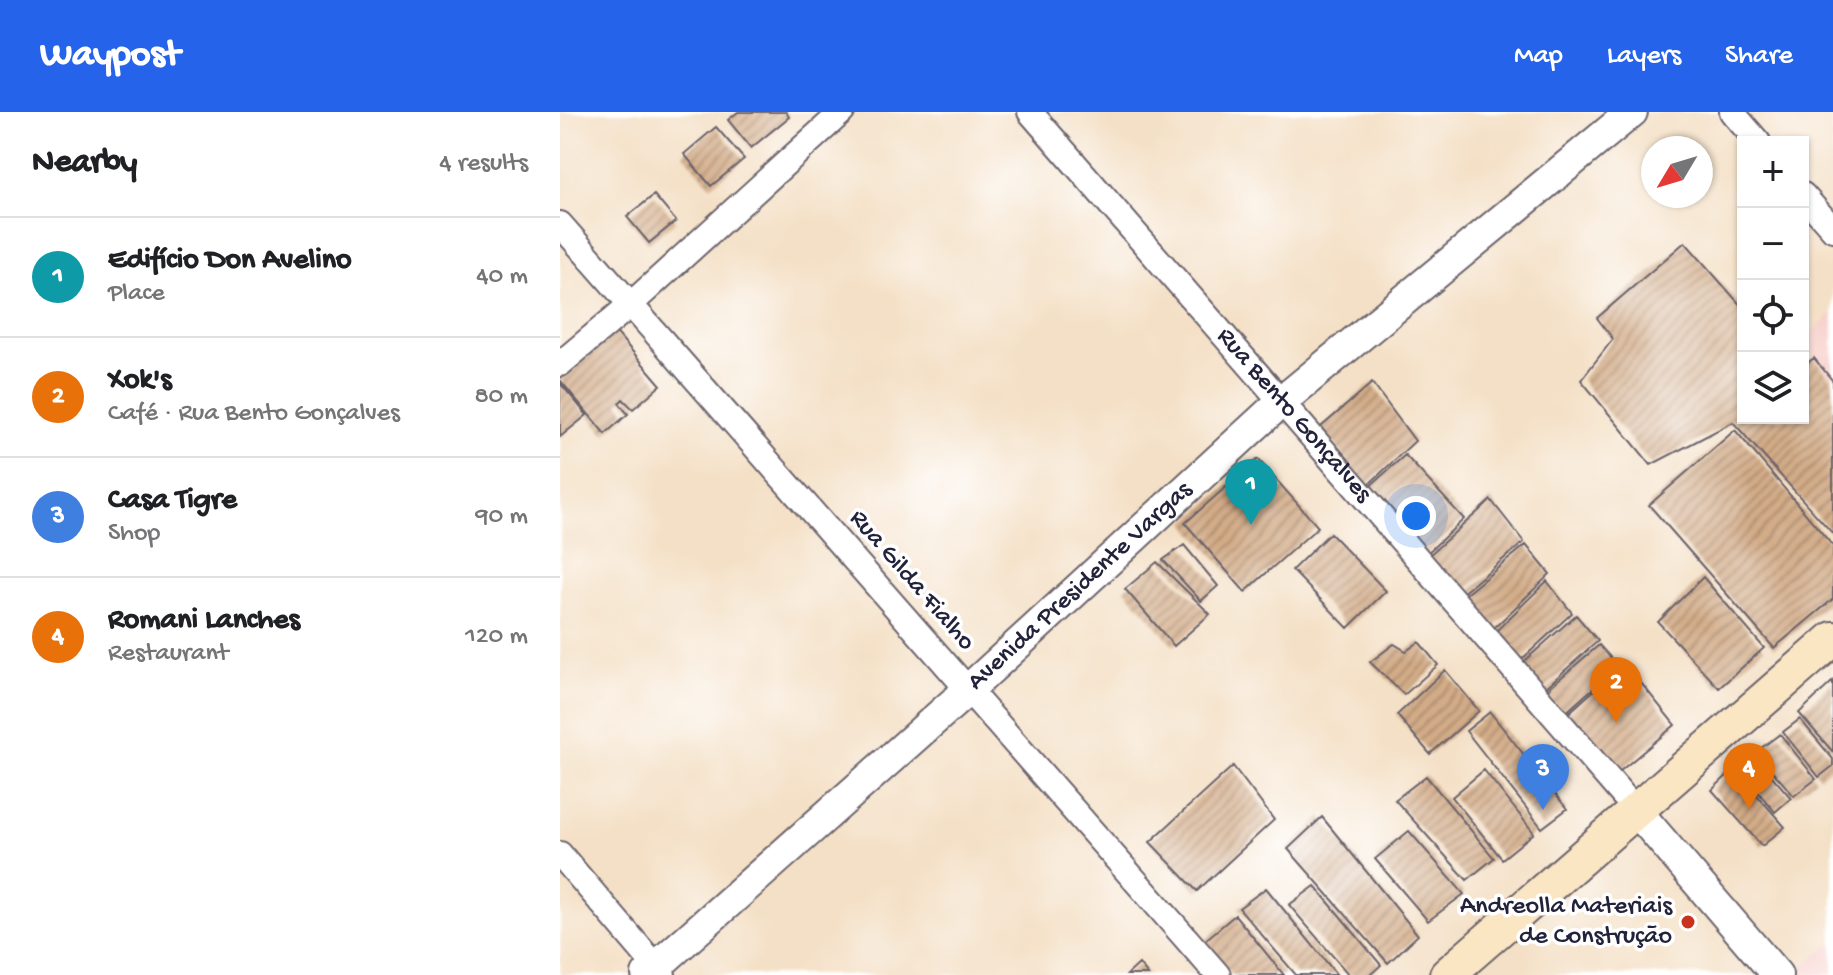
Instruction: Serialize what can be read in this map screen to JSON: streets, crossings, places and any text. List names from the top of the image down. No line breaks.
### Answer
{"streets":{"street":["Rua Bento Gonçalves","Rua Gilda Fialho","Avenida Presidente Vargas"]},"crossings":[["Rua Bento Gonçalves","Avenida Presidente Vargas"],["Rua Gilda Fialho","Avenida Presidente Vargas"]],"places":["Andreolla Materiais de Construção"],"north":"bottom left","page":{"header":"Waypost","nav":["Map","Layers","Share"],"heading":["Nearby","4 results"],"map_buttons":["+","−"],"list":[{"mark":"1","name":"Edifício Don Avelino","note":"Place","value":"40 m"},{"mark":"2","name":"Xok's","note":"Café · Rua Bento Gonçalves","value":"80 m"},{"mark":"3","name":"Casa Tigre","note":"Shop","value":"90 m"},{"mark":"4","name":"Romani Lanches","note":"Restaurant","value":"120 m"}],"pins":["1","2","4","3"]}}
